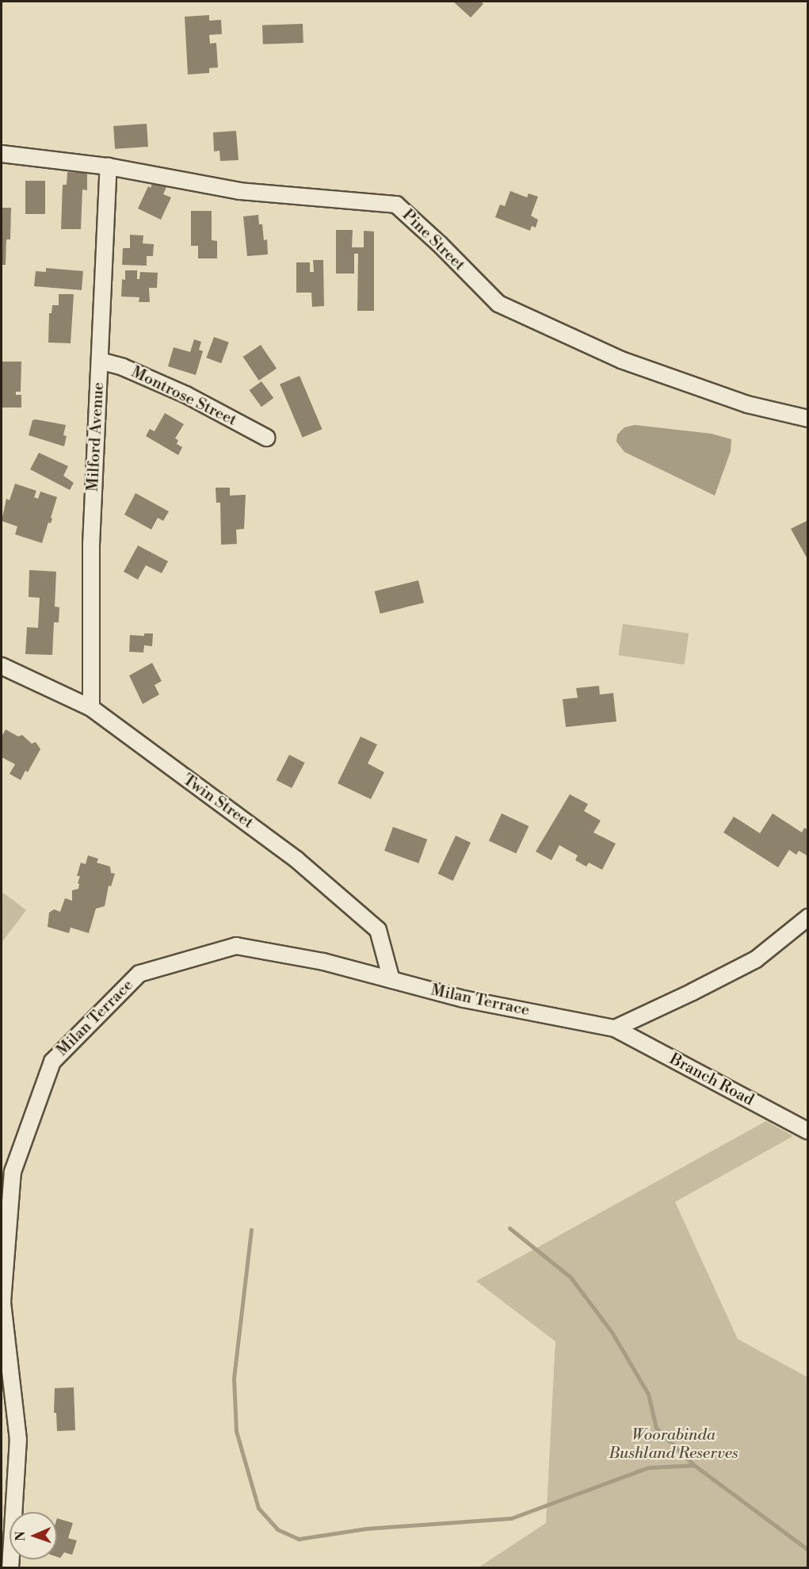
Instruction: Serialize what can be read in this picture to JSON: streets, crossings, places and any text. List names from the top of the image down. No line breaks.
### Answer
{"streets":{"street":["Pine Street","Montrose Street","Milford Avenue","Twin Street","Milan Terrace","Branch Road"]},"crossings":[["Pine Street","Milford Avenue"],["Montrose Street","Milford Avenue"],["Milford Avenue","Twin Street"],["Twin Street","Milan Terrace"],["Milan Terrace","Branch Road"]],"parks":["Woorabinda Bushland Reserves"],"north":"left"}
